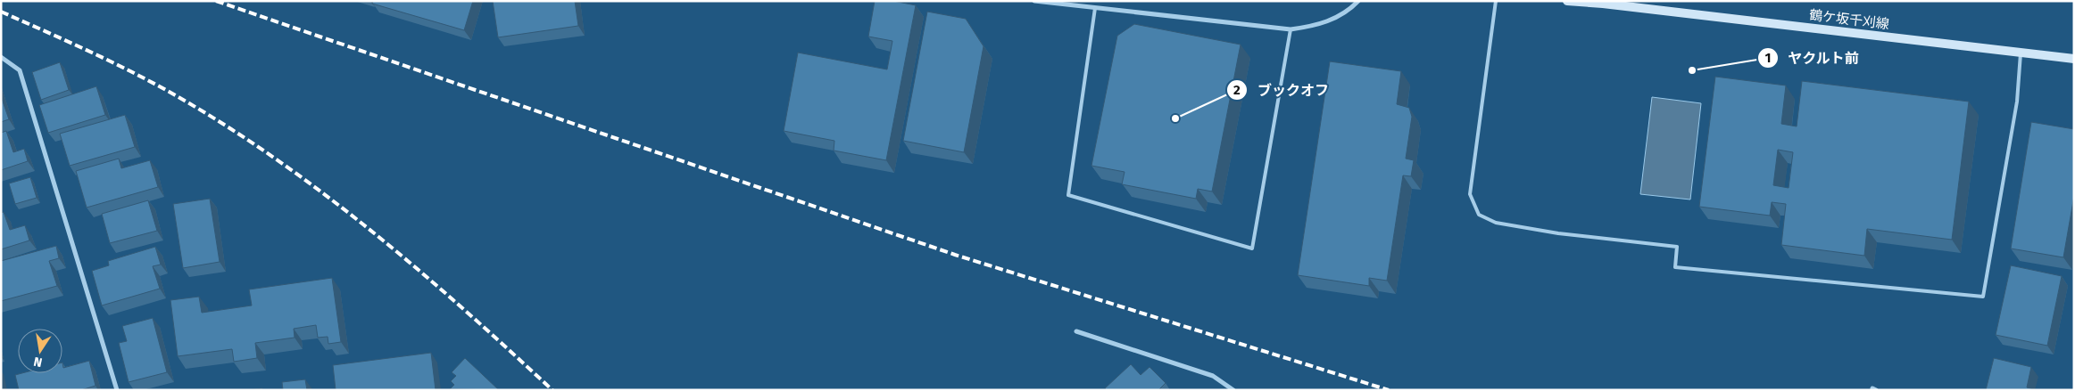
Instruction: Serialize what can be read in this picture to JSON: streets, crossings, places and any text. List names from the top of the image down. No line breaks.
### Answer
{"streets":{"main road":["鶴ケ坂千刈線"]},"places":["ヤクルト前","ブックオフ"],"north":"bottom"}
